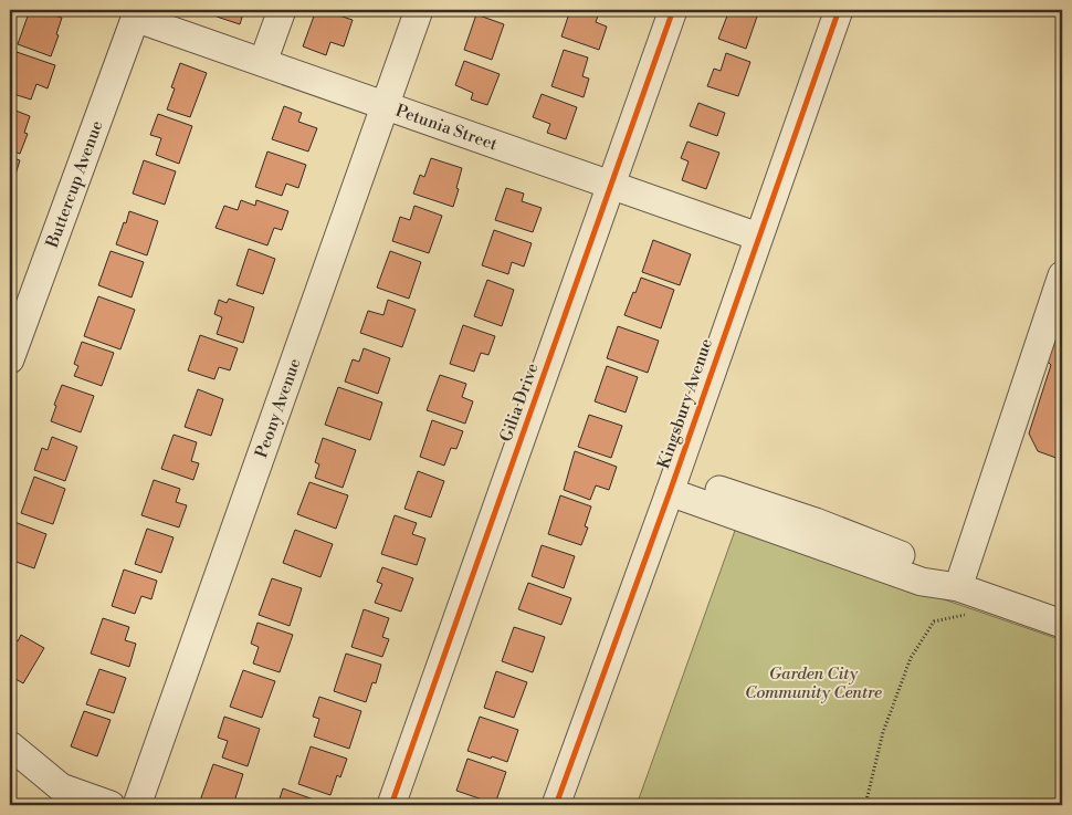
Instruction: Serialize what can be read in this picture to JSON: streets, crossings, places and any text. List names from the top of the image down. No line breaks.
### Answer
{"streets":{"street":["Petunia Street","Buttercup Avenue","Gilia Drive","Kingsbury Avenue","Peony Avenue"]},"crossings":[["Petunia Street","Buttercup Avenue"],["Petunia Street","Gilia Drive"],["Petunia Street","Kingsbury Avenue"],["Petunia Street","Peony Avenue"]],"parks":["Garden City Community Centre"]}
